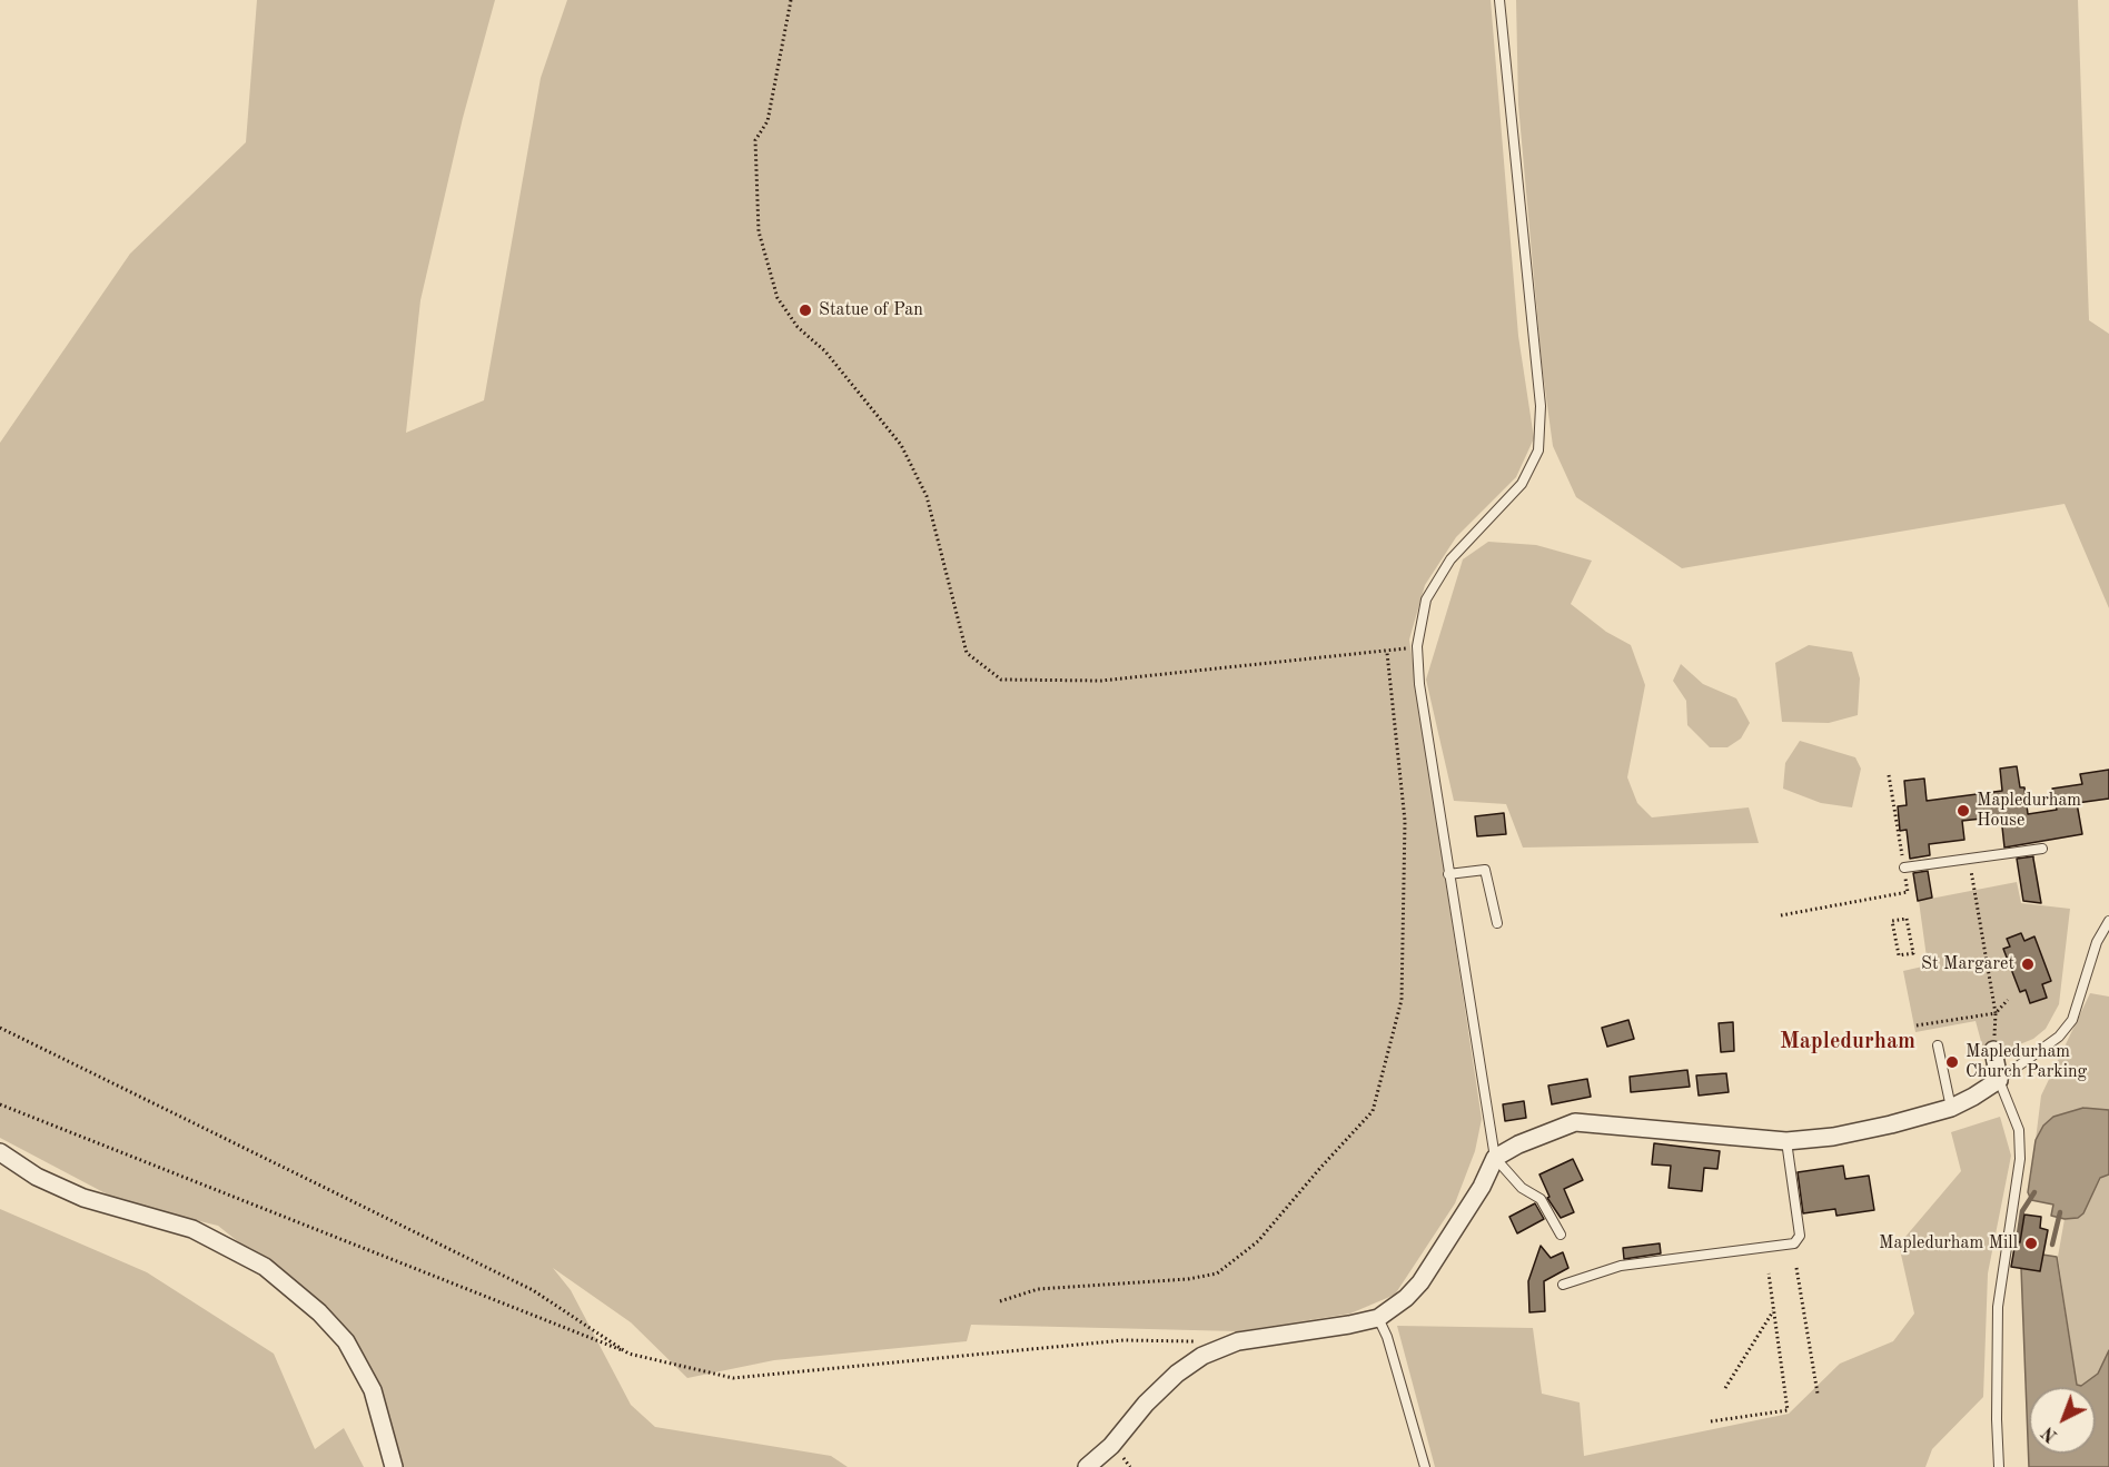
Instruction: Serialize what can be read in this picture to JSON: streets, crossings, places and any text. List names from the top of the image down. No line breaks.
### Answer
{"districts":["Mapledurham"],"places":["Statue of Pan","Mapledurham House","St Margaret","Mapledurham Church Parking","Mapledurham Mill"],"north":"bottom left"}
